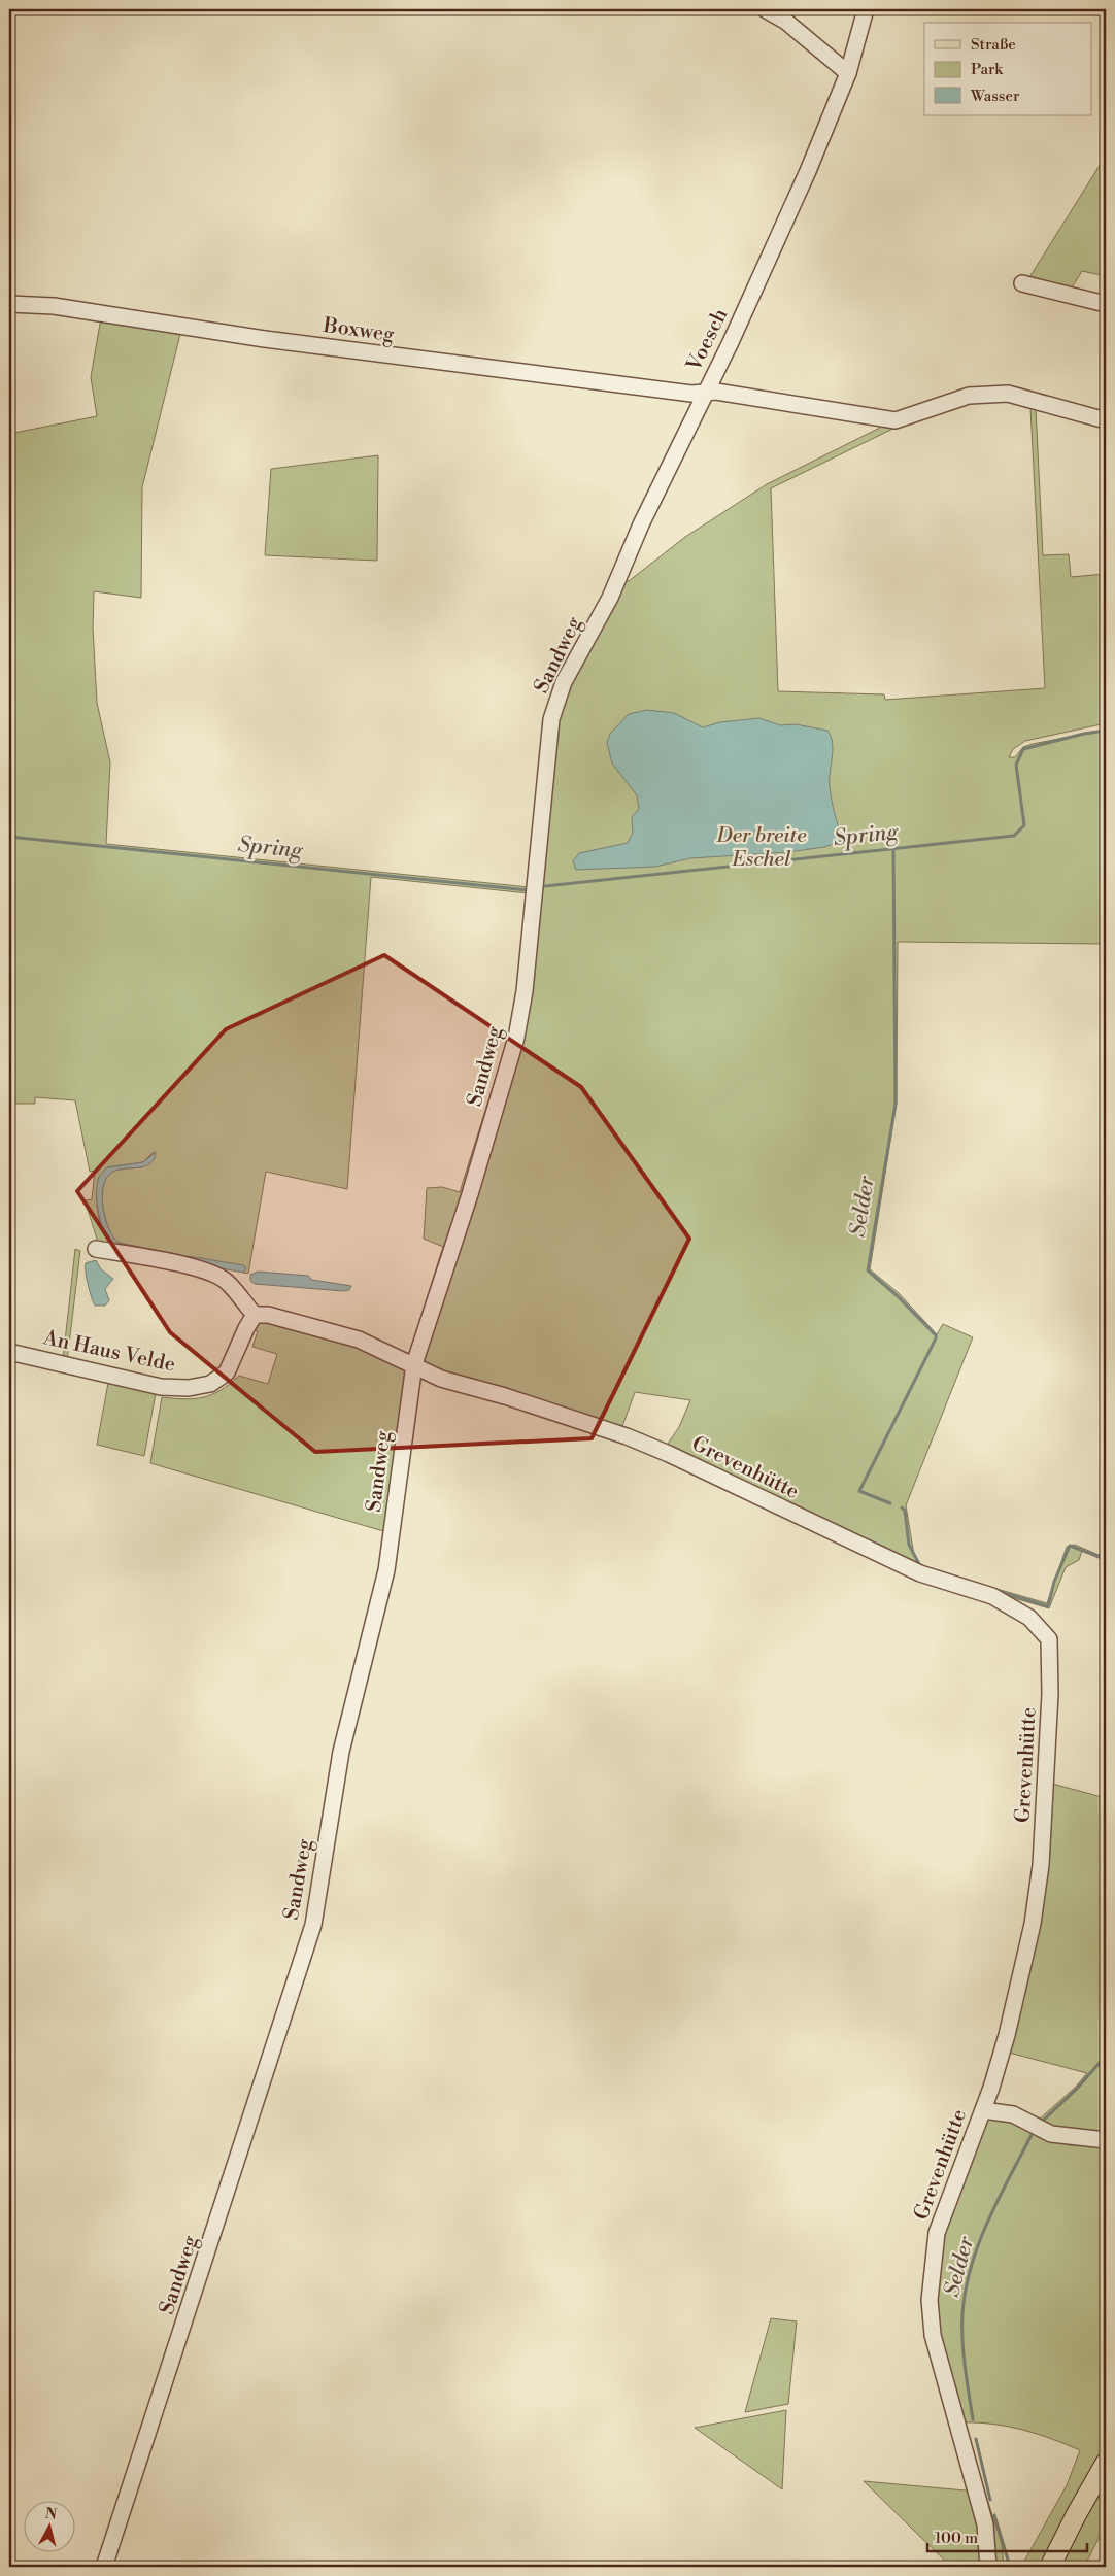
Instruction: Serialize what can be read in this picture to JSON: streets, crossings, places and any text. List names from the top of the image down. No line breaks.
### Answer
{"streets":{"street":["Boxweg","Voesch","Sandweg","An Haus Velde","Grevenhütte"]},"crossings":[["Boxweg","Voesch"],["Boxweg","Sandweg"],["Voesch","Sandweg"],["Sandweg","Grevenhütte"]],"water":["Spring","Selder"],"parks":["Der breite Eschel"],"legend":["Straße","Park","Wasser"],"scale_bar":"100 m","north":"top"}
